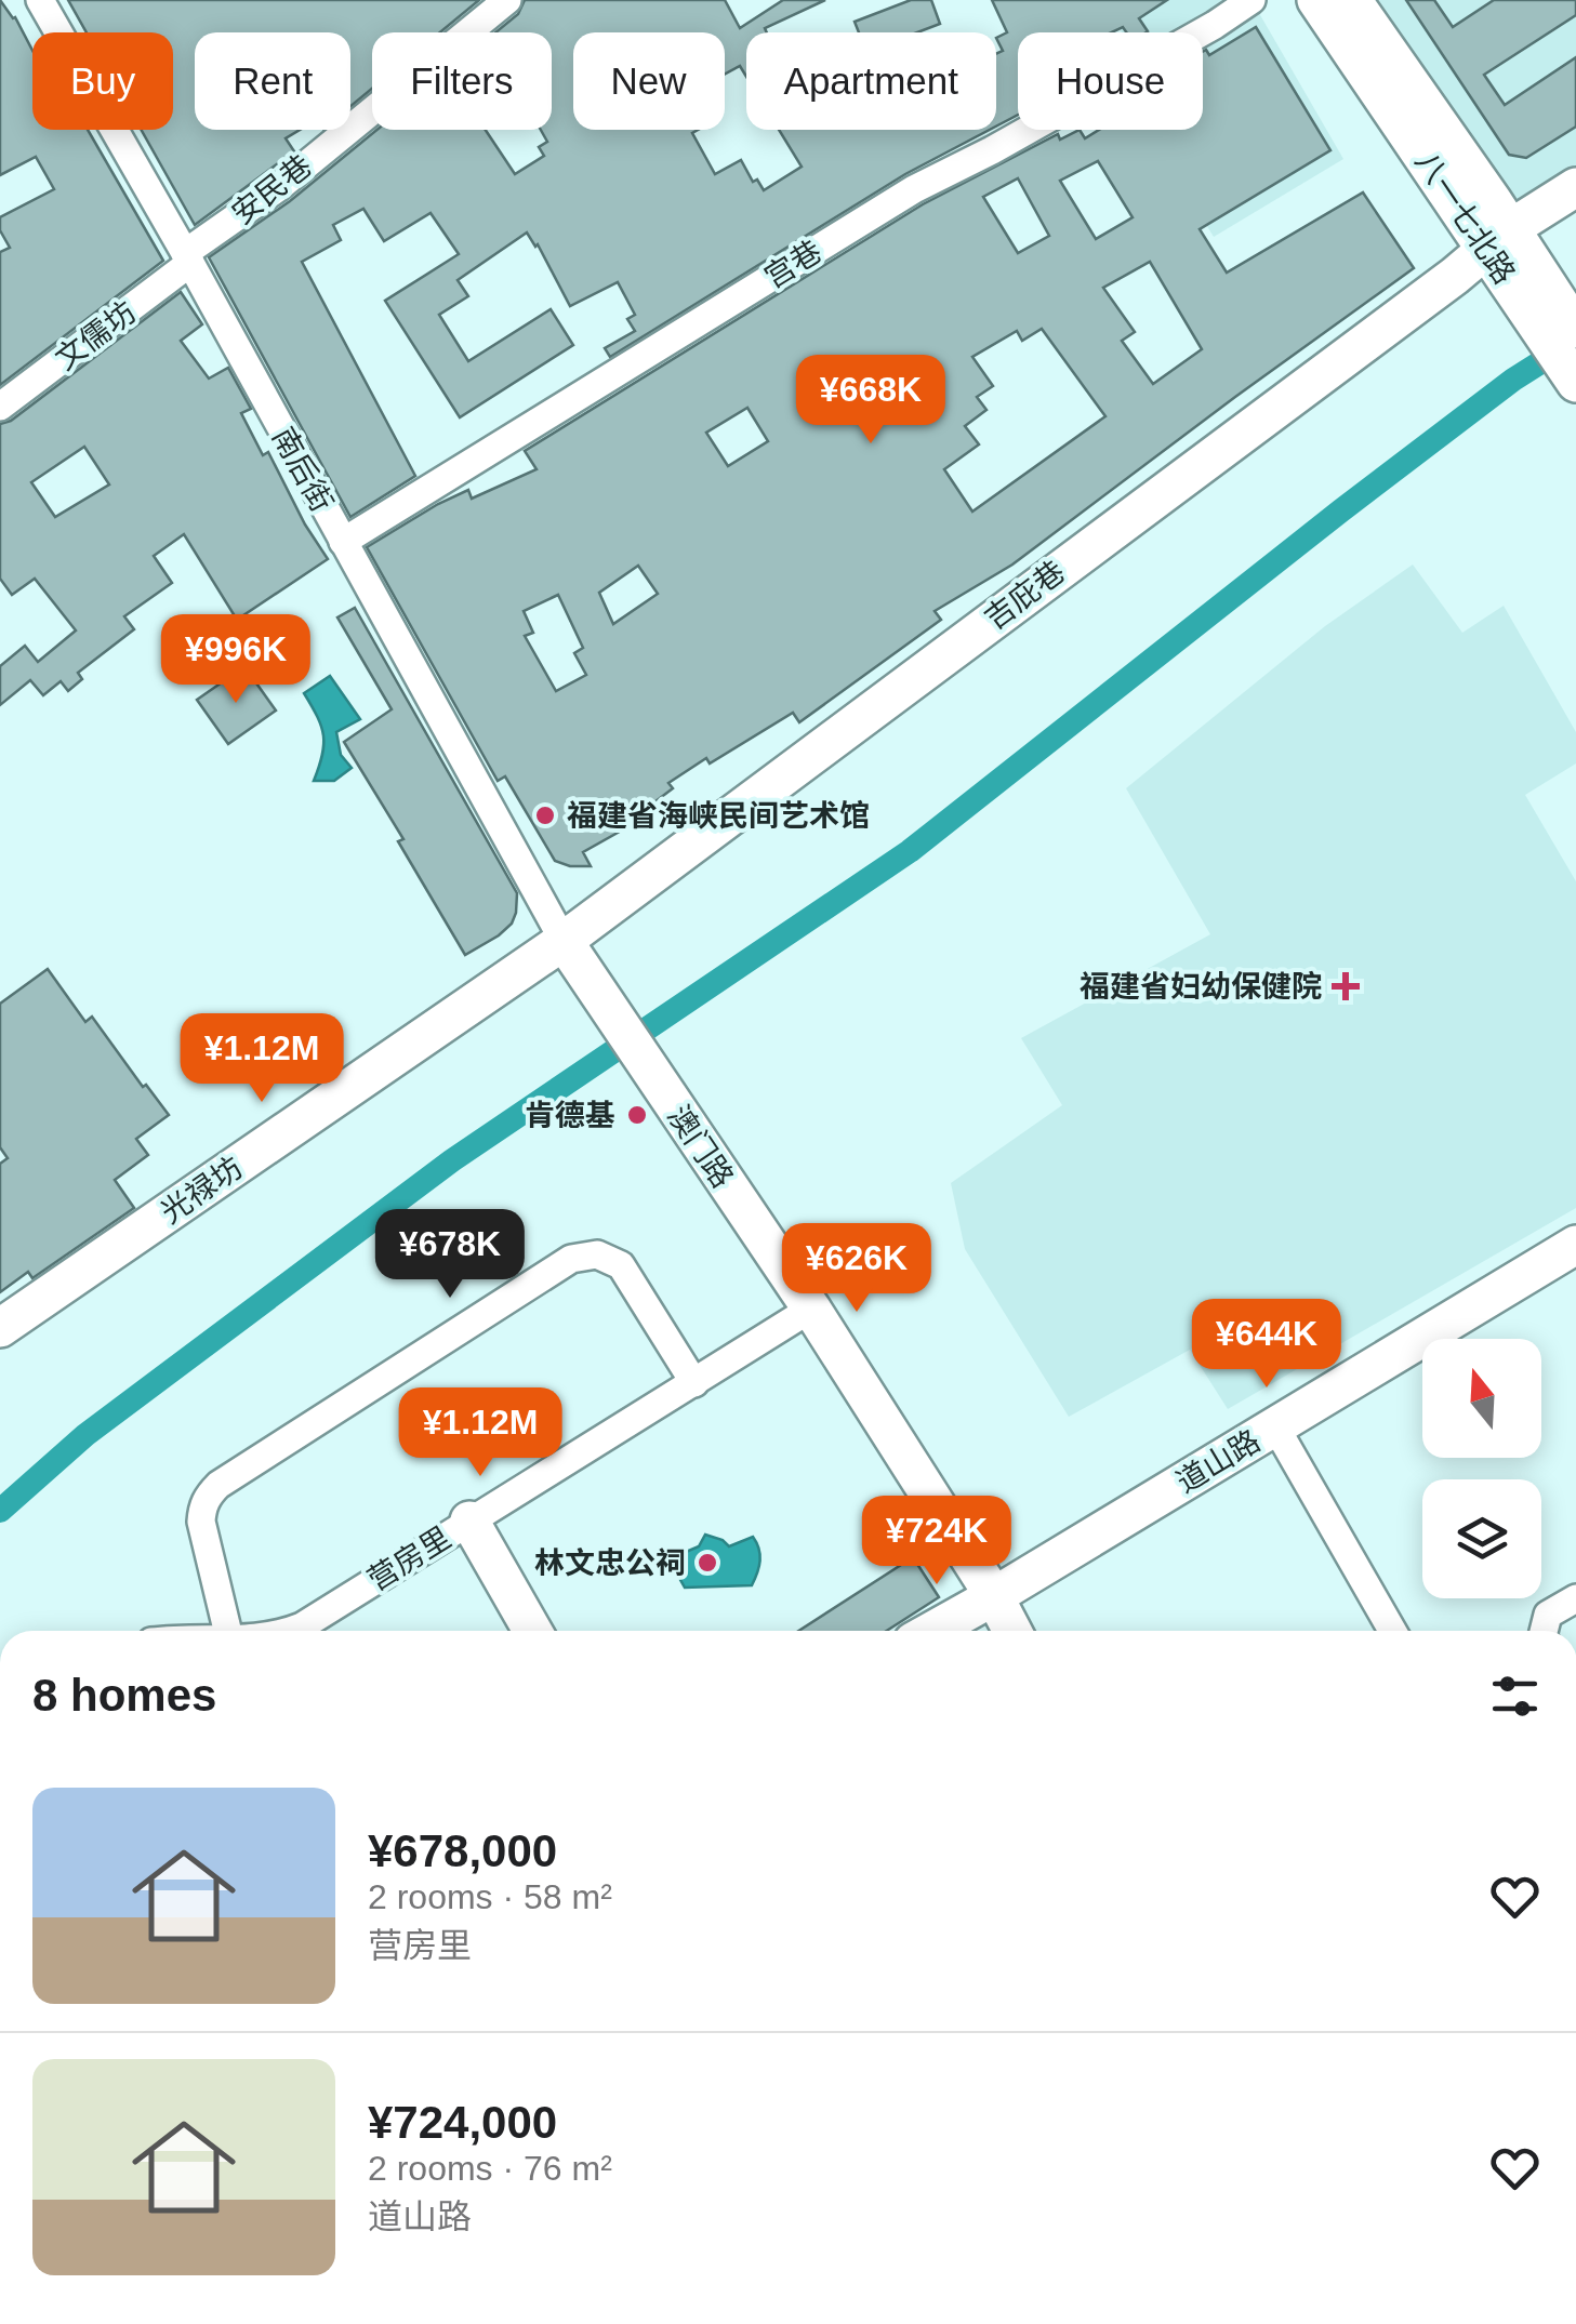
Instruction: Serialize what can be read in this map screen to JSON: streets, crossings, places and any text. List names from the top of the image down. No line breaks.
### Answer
{"streets":{"street":["安民巷","八一七北路","宫巷","文儒坊","南后街","吉庇巷","澳门路","光禄坊","道山路","营房里"]},"crossings":[["安民巷","文儒坊"],["安民巷","南后街"],["八一七北路","吉庇巷"],["宫巷","南后街"],["文儒坊","南后街"],["南后街","吉庇巷"],["南后街","澳门路"],["南后街","光禄坊"],["吉庇巷","澳门路"],["吉庇巷","光禄坊"],["澳门路","光禄坊"],["澳门路","道山路"],["澳门路","营房里"]],"places":{"other":["福建省海峡民间艺术馆","肯德基","林文忠公祠"],"health":["福建省妇幼保健院"]},"north":"top","page":{"chip":["Buy","Rent","Filters","New","Apartment","House"],"price":["¥668K","¥996K","¥1.12M","¥678K","¥626K","¥644K","¥1.12M","¥724K"],"heading":"8 homes","list":[{"name":"¥678,000","note":"2 rooms · 58 m² · 营房里"},{"name":"¥724,000","note":"2 rooms · 76 m² · 道山路"}]}}
